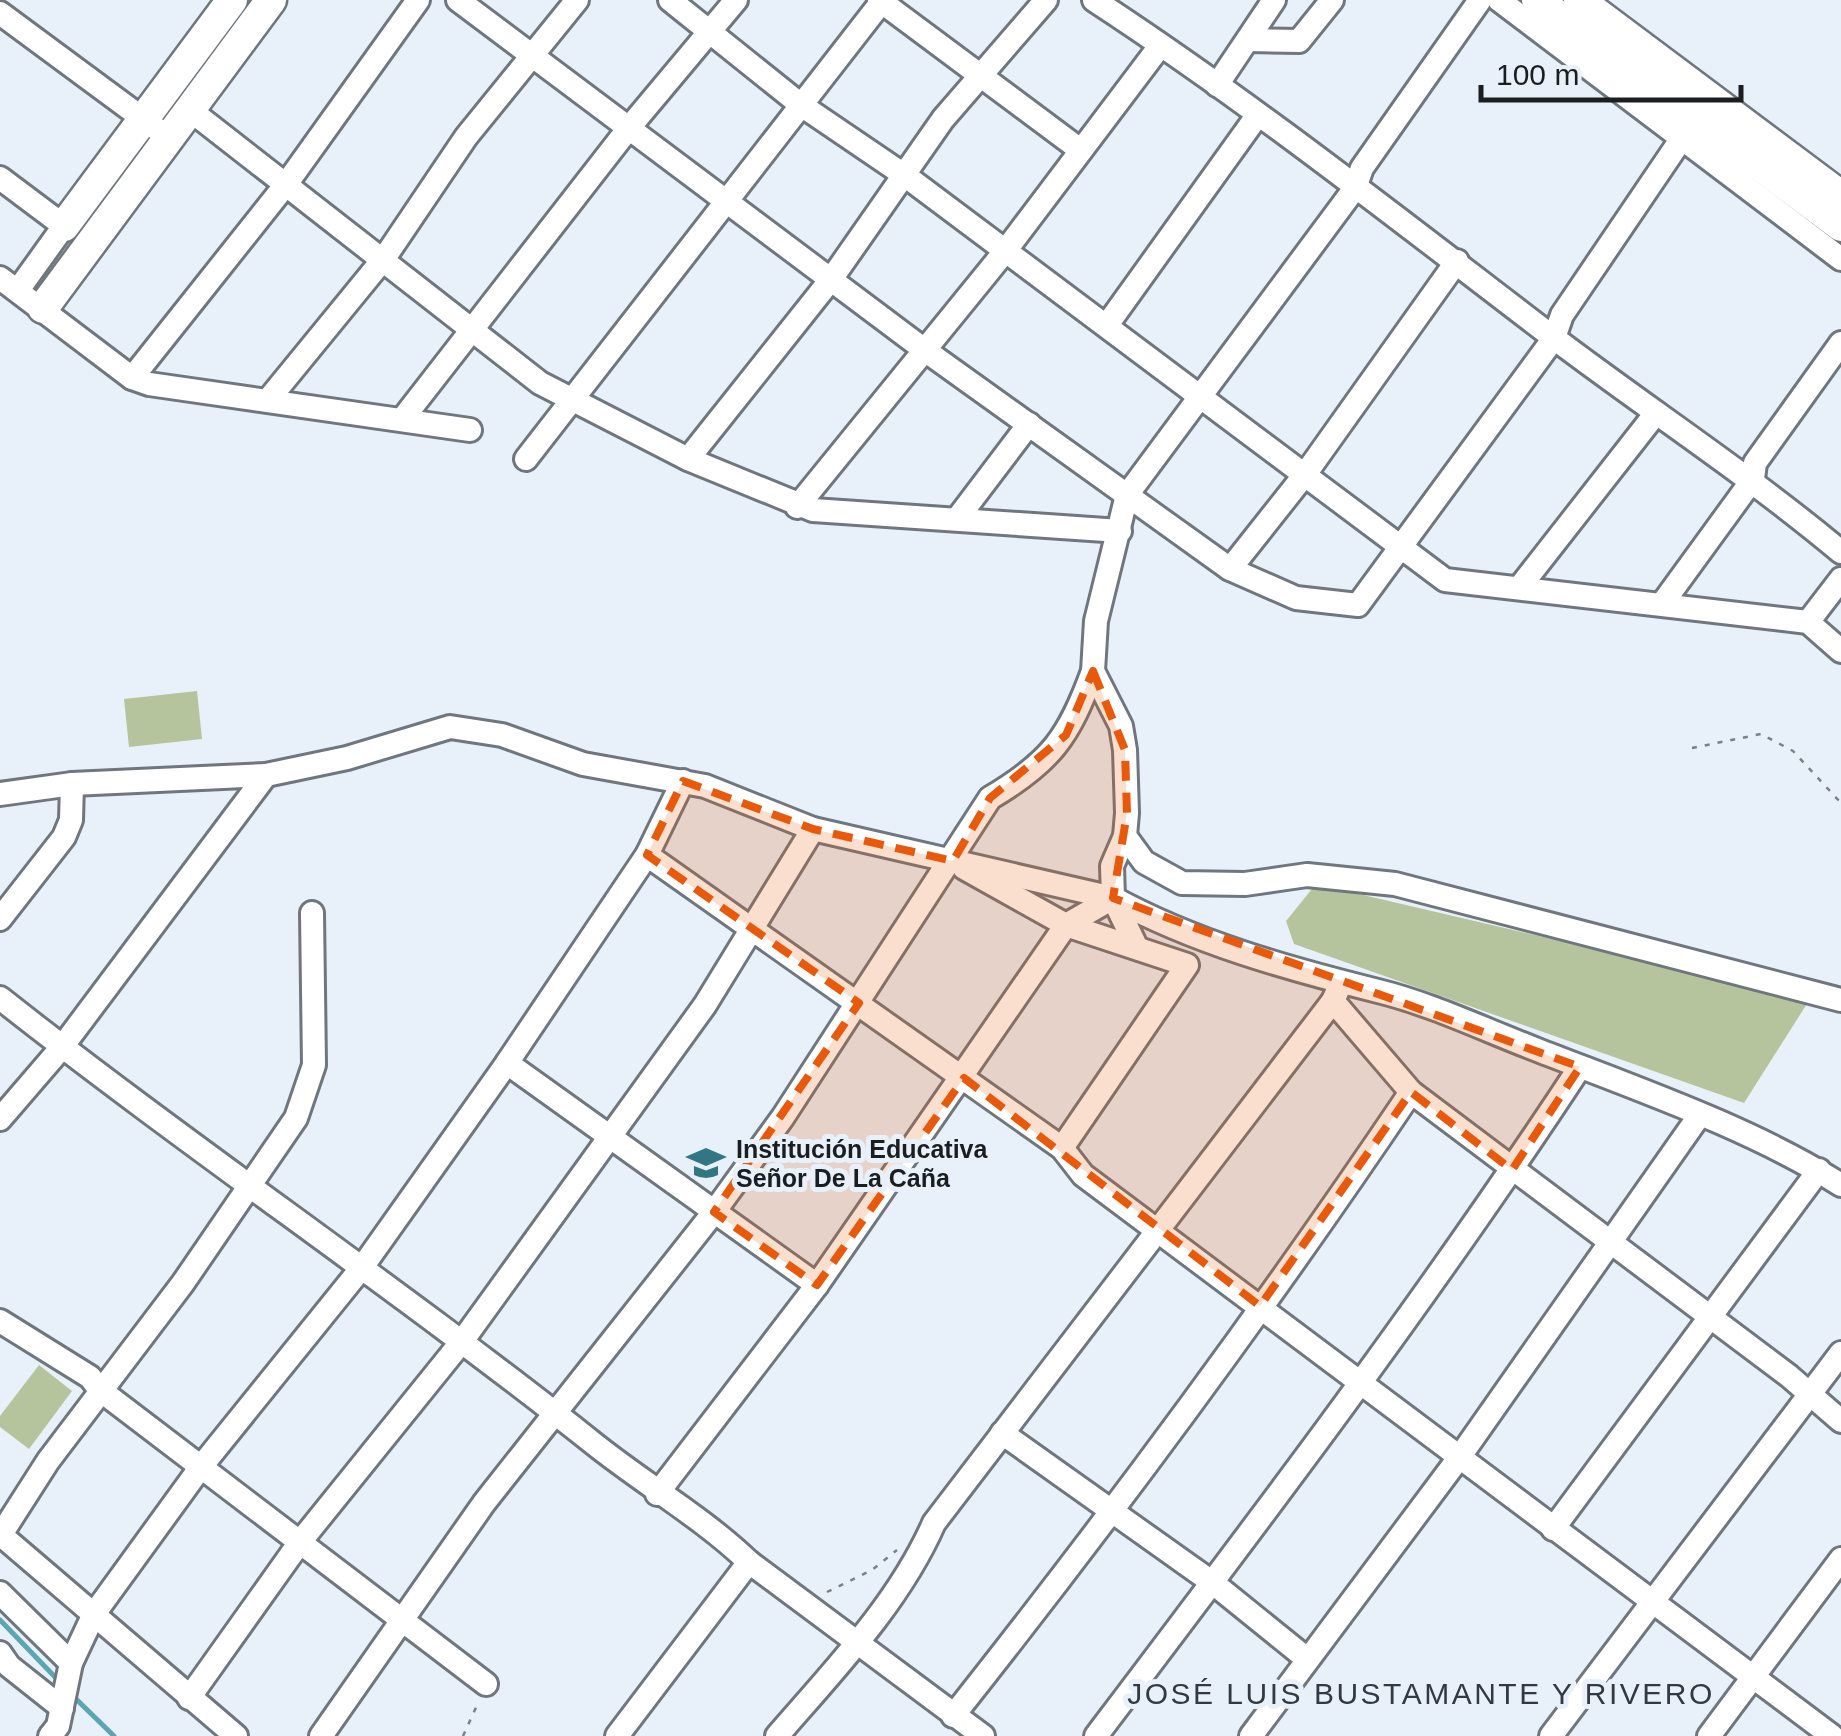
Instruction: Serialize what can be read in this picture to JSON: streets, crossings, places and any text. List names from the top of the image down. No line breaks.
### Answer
{"districts":["JOSÉ LUIS BUSTAMANTE Y RIVERO"],"places":{"school or university":["Institución Educativa Señor De La Caña"]},"scale_bar":"100 m"}
